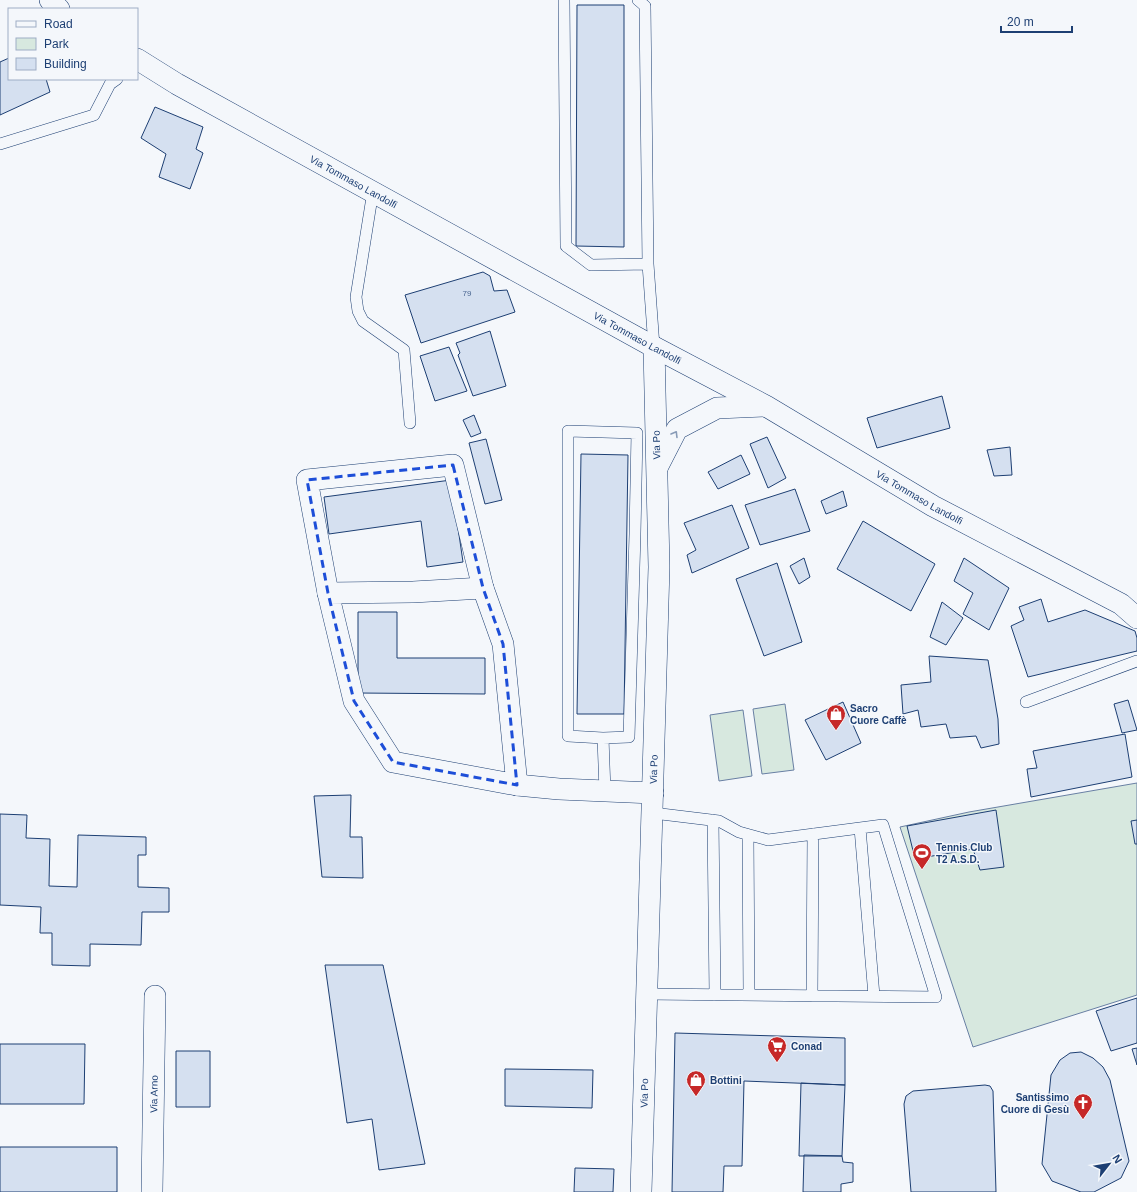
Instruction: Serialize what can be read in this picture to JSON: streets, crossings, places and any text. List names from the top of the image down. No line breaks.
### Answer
{"streets":{"street":["Via Tommaso Landolfi","Via Po","Via Arno"]},"crossings":[["Via Tommaso Landolfi","Via Po"]],"places":{"shop":["Sacro Cuore Caffè","Bottini"],"sports":["Tennis Club T2 A.S.D."],"supermarket":["Conad"],"church":["Santissimo Cuore di Gesù"]},"house_numbers":["79"],"legend":["Road","Park","Building"],"scale_bar":"20 m","north":"top right"}
